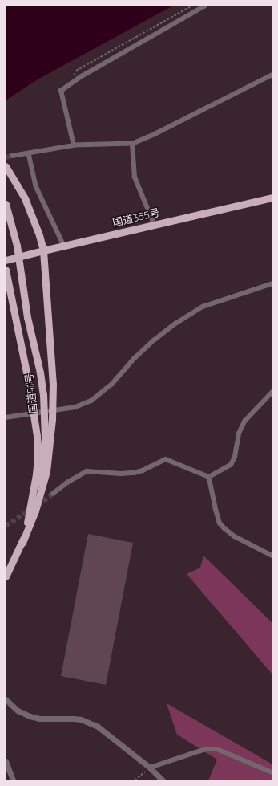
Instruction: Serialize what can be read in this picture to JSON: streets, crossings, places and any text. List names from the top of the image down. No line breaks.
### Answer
{"streets":{"highway":["国道355号","国道51号"]}}
